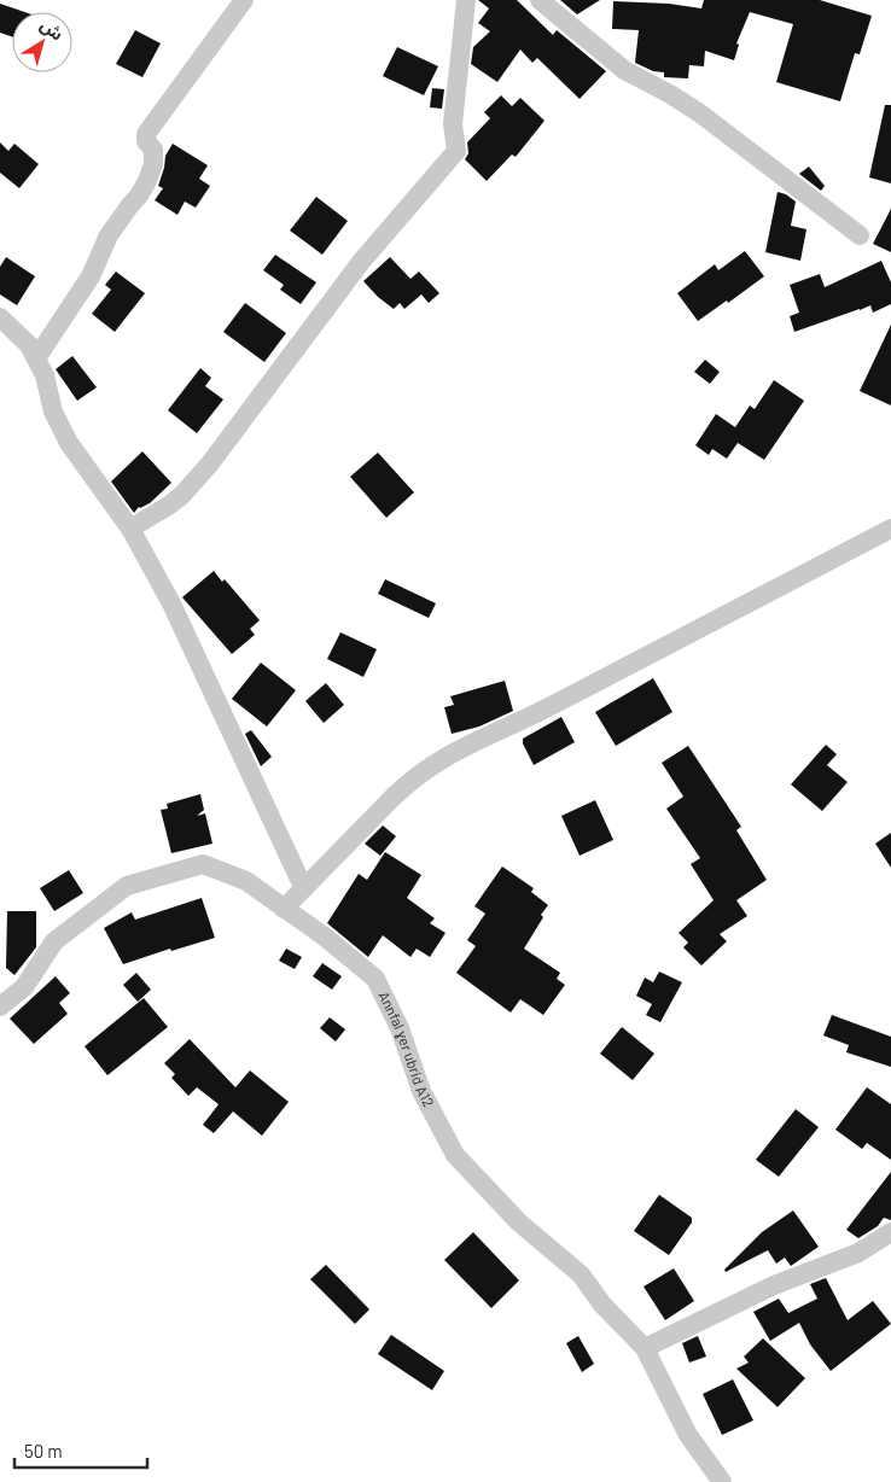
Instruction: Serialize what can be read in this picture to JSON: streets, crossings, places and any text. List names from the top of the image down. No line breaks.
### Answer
{"streets":{"street":["Annfal ɣer ubrid A12"]},"scale_bar":"50 m","north":"top right"}
